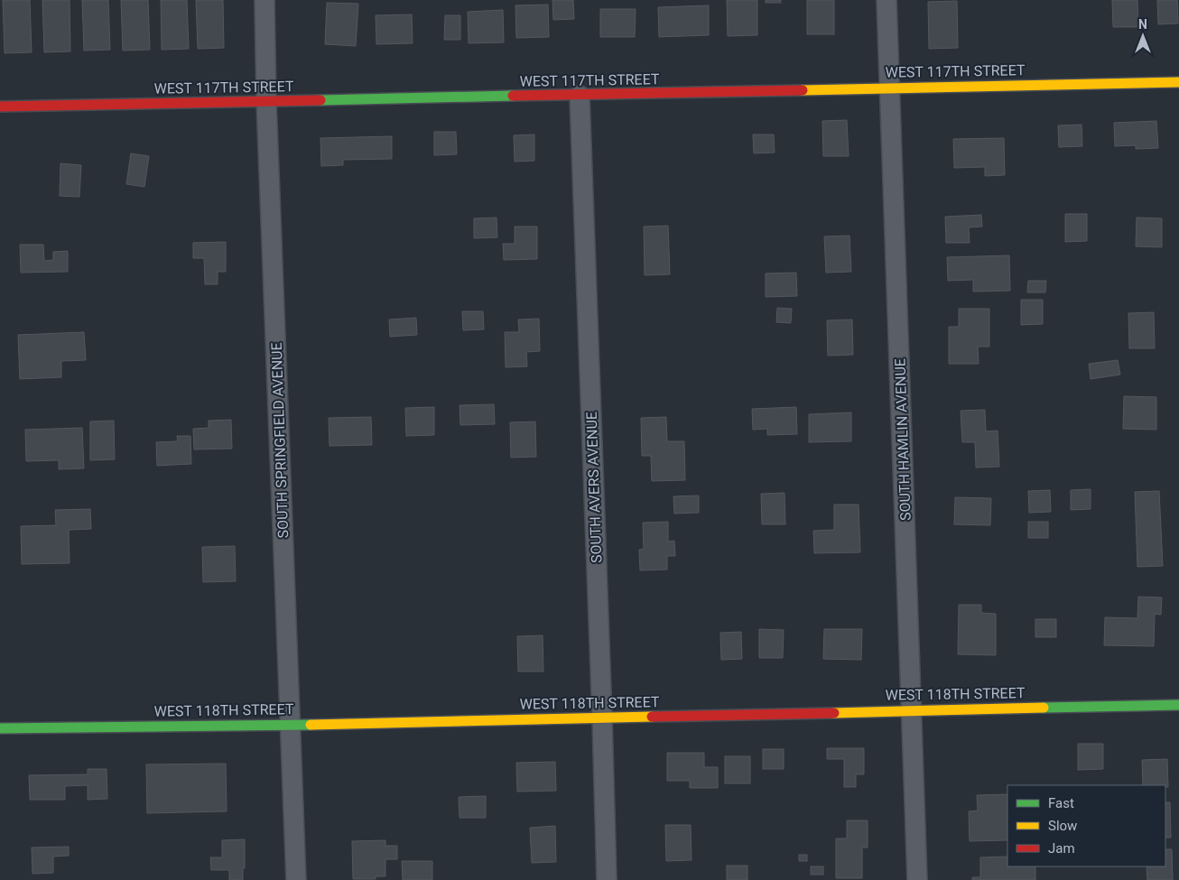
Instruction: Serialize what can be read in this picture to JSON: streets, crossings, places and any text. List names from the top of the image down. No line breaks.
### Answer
{"streets":{"street":["WEST 117TH STREET","SOUTH HAMLIN AVENUE","SOUTH SPRINGFIELD AVENUE","SOUTH AVERS AVENUE","WEST 118TH STREET"]},"crossings":[["WEST 117TH STREET","SOUTH HAMLIN AVENUE"],["WEST 117TH STREET","SOUTH SPRINGFIELD AVENUE"],["WEST 117TH STREET","SOUTH AVERS AVENUE"],["SOUTH HAMLIN AVENUE","WEST 118TH STREET"],["SOUTH SPRINGFIELD AVENUE","WEST 118TH STREET"],["SOUTH AVERS AVENUE","WEST 118TH STREET"]],"legend":["Fast","Slow","Jam"],"north":"top"}
